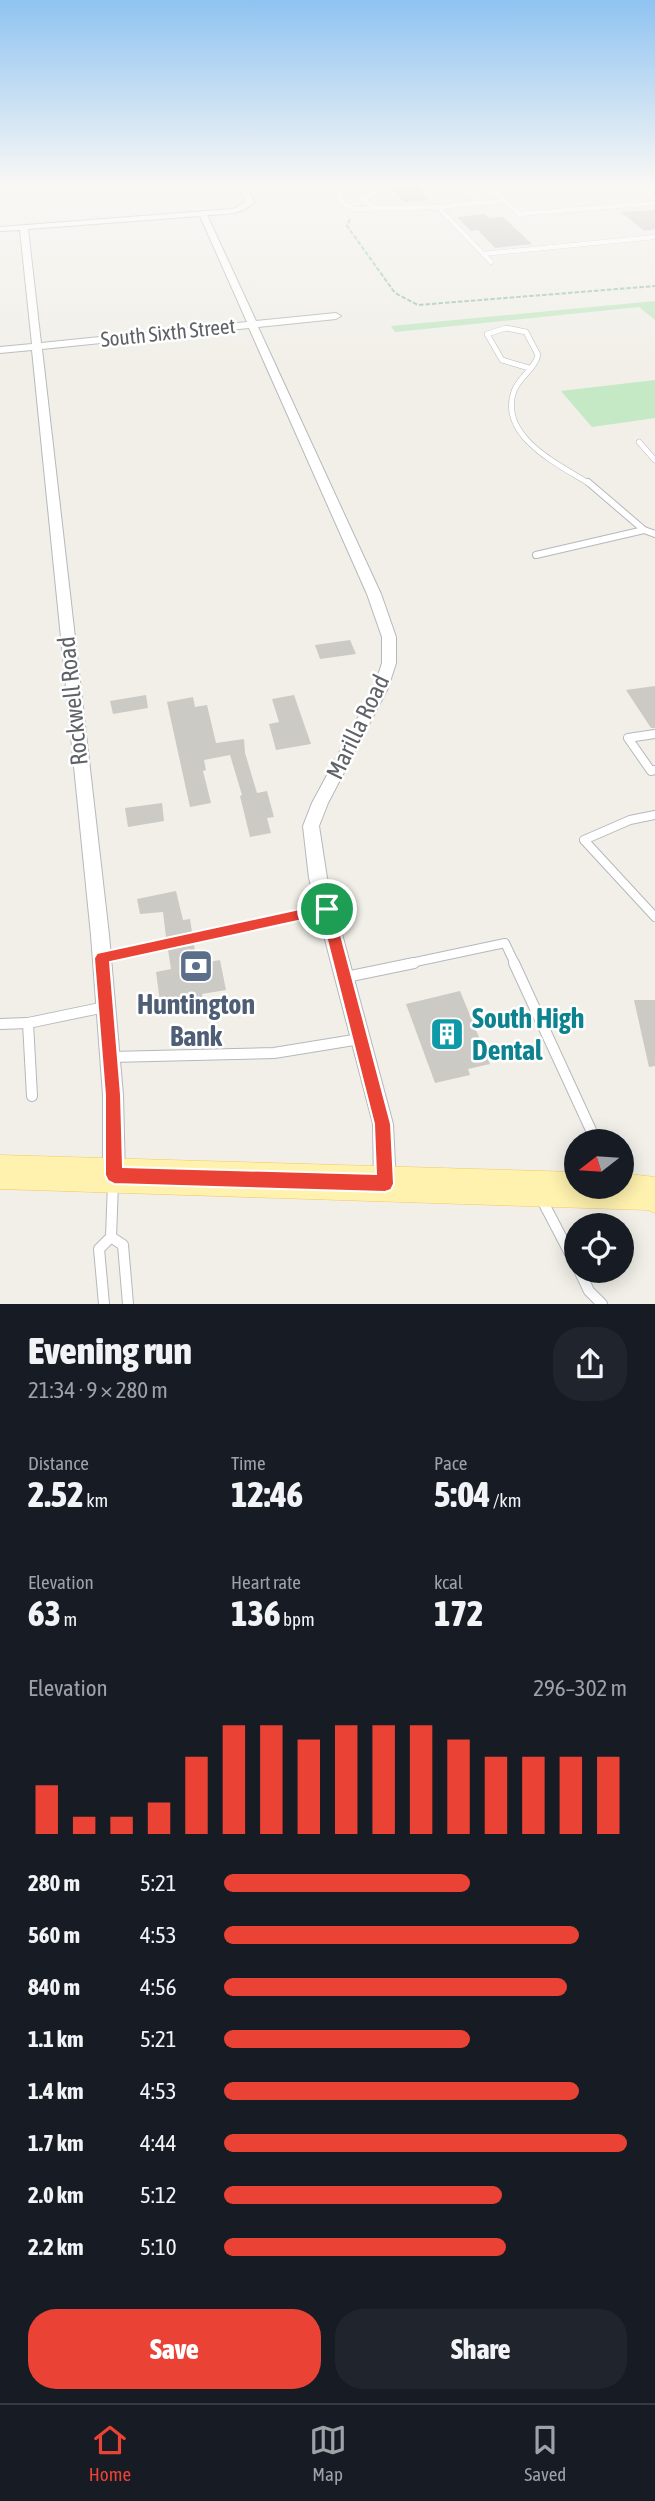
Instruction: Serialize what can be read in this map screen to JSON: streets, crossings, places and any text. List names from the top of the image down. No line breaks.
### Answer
{"streets":{"street":["South Sixth Street","Rockwell Road","Marilla Road"]},"crossings":[["South Sixth Street","Rockwell Road"],["South Sixth Street","Marilla Road"]],"places":{"bank":["Huntington Bank"],"building":["South High Dental"]},"north":"left","page":{"heading":["Evening run","21:34 · 9 × 280 m"],"stats":[["Distance","2.52 km"],["Time","12:46"],["Pace","5:04 /km"],["Elevation","63 m"],["Heart rate","136 bpm"],["kcal","172"]],"chart":["Elevation","296–302 m"],"list":[{"name":"280 m","note":"5:21"},{"name":"560 m","note":"4:53"},{"name":"840 m","note":"4:56"},{"name":"1.1 km","note":"5:21"},{"name":"1.4 km","note":"4:53"},{"name":"1.7 km","note":"4:44"},{"name":"2.0 km","note":"5:12"},{"name":"2.2 km","note":"5:10"}],"buttons":["Save","Share"],"tabs":["Home","Map","Saved"]}}
